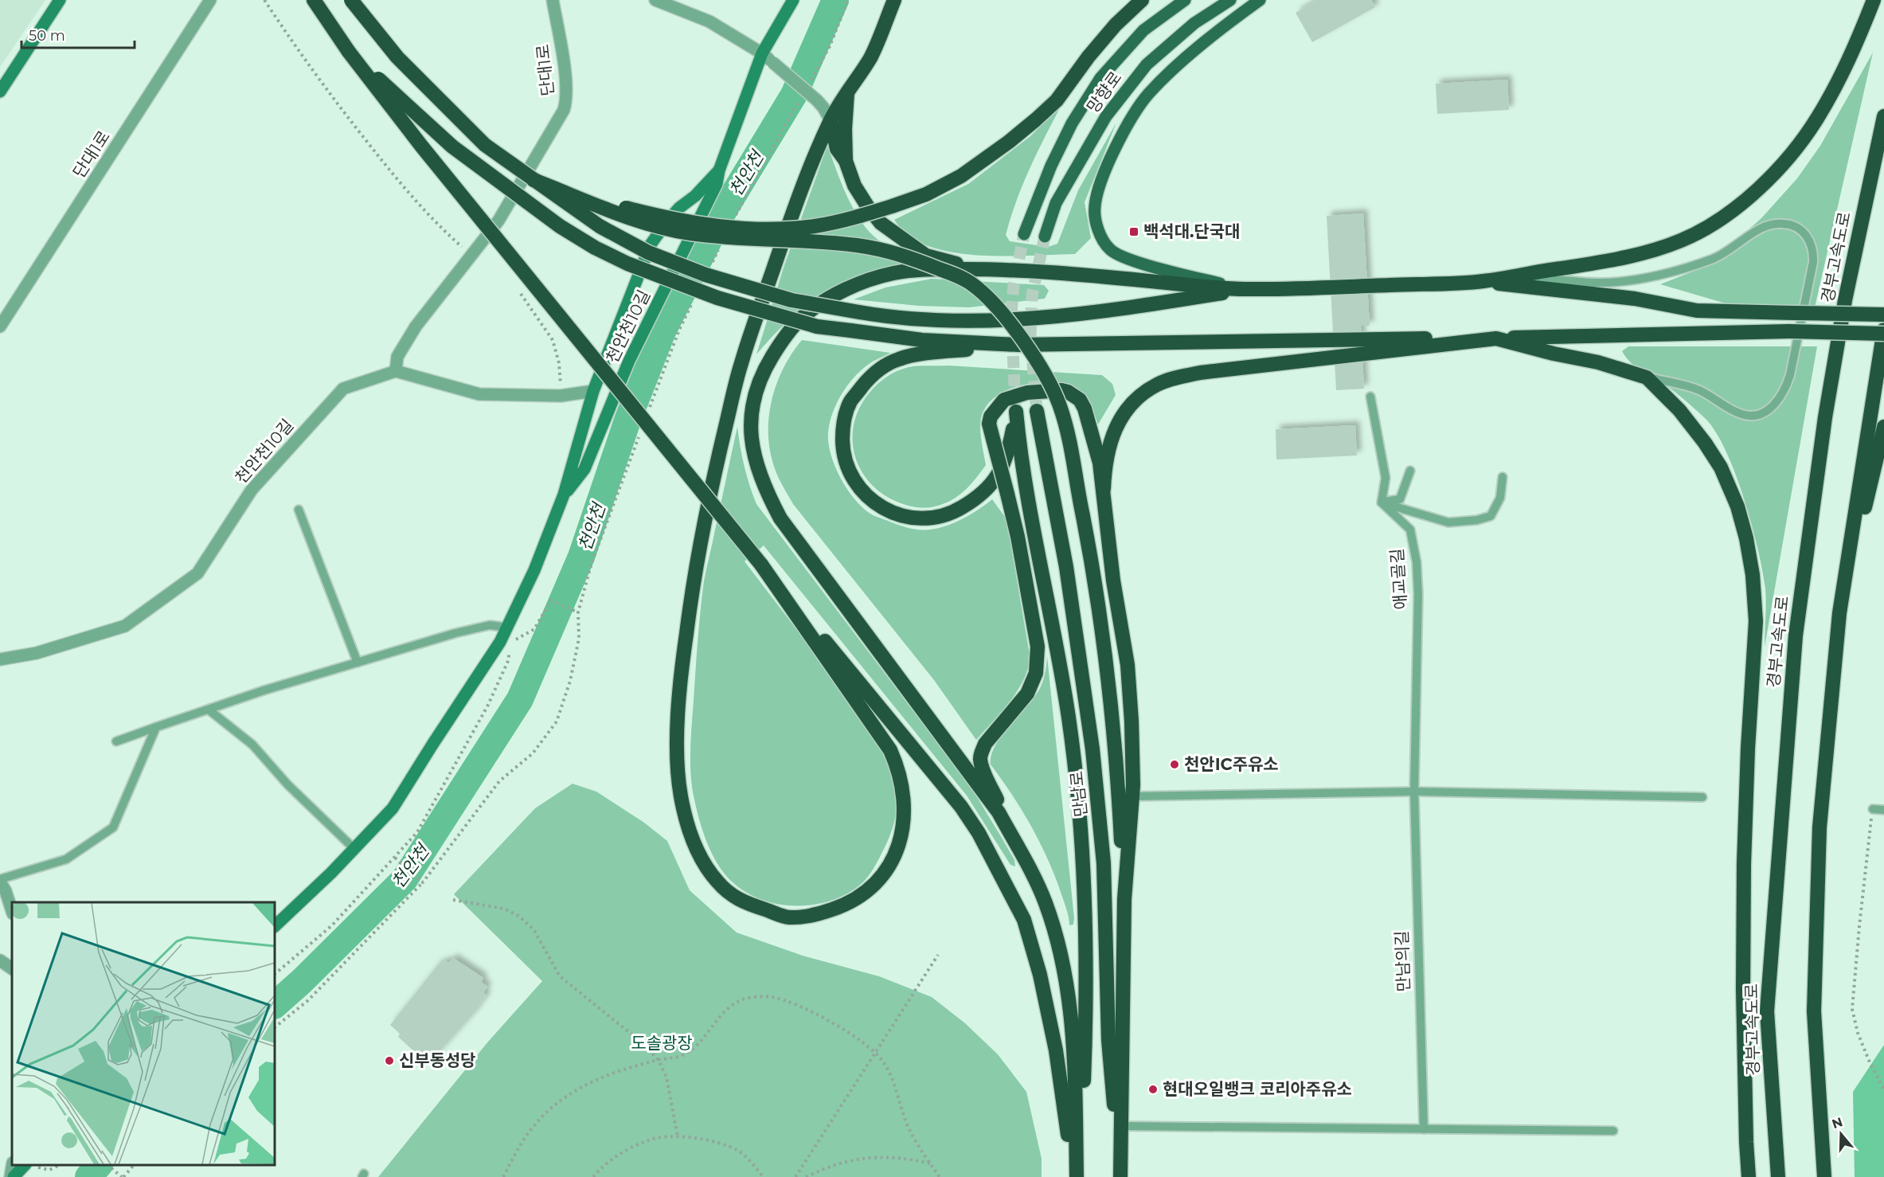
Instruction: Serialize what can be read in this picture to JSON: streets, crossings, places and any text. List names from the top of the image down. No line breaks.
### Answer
{"streets":{"highway":["경부고속도로","만남로"],"main road":["망향로"],"street":["단대1로","천안천10길"],"lane":["애교골길","만남의길"]},"crossings":[["단대1로","천안천10길"],["애교골길","만남의길"]],"water":["천안천"],"parks":["도솔광장"],"places":{"transit":["백석대.단국대"],"other":["천안IC주유소","신부동성당","현대오일뱅크 코리아주유소"]},"scale_bar":"50 m","north":"top"}
